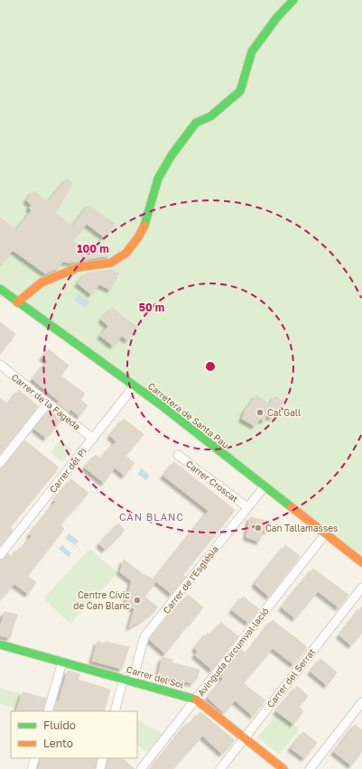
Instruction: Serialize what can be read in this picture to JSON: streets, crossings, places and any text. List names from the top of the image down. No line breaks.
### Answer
{"streets":{"street":["Carrer de la Fageda","Carretera de Santa Pau","Carrer del Pi","Carrer Croscat","Carrer de l'Església","Avinguda Circumval·lació","Carrer del Sol","Carrer del Serrat"]},"crossings":[["Carrer de la Fageda","Carrer del Pi"],["Carretera de Santa Pau","Carrer del Pi"],["Carretera de Santa Pau","Carrer de l'Església"],["Carretera de Santa Pau","Avinguda Circumval·lació"],["Carrer Croscat","Carrer de l'Església"],["Carrer de l'Església","Carrer del Sol"],["Avinguda Circumval·lació","Carrer del Sol"],["Carrer del Sol","Carrer del Serrat"]],"districts":["CAN BLANC"],"places":["Cal Gall","Can Tallamasses","Centre Cívic de Can Blanc"],"legend":["Fluido","Lento"],"rings":["100 m","50 m"]}
